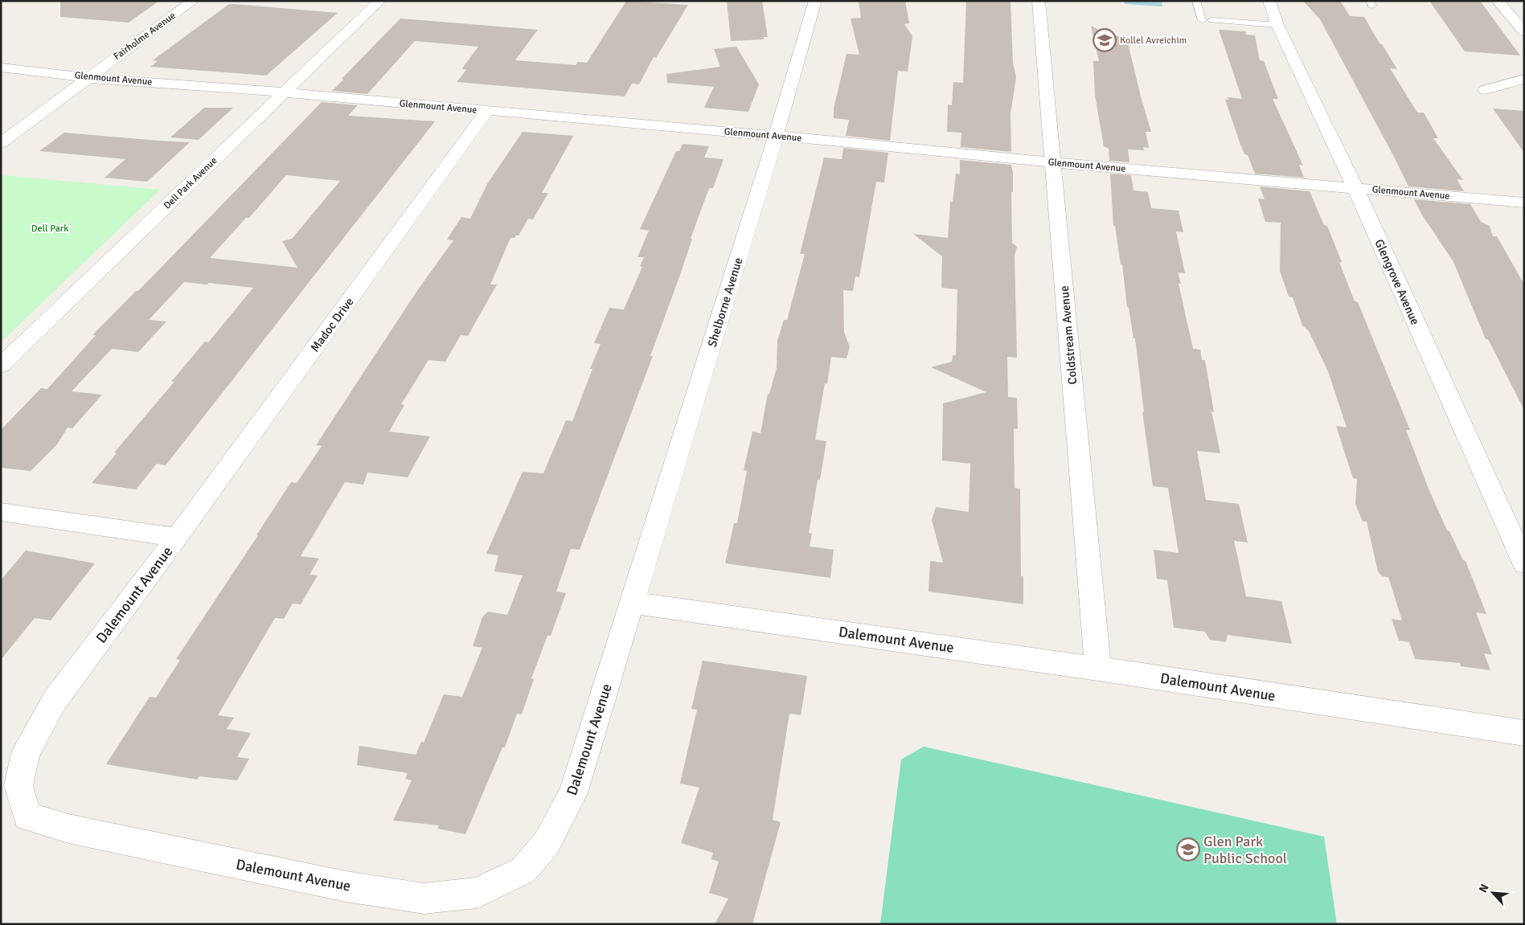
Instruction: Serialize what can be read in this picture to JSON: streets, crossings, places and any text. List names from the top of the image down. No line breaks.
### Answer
{"streets":{"street":["Fairholme Avenue","Glenmount Avenue","Dell Park Avenue","Glengrove Avenue","Shelborne Avenue","Madoc Drive","Coldstream Avenue","Dalemount Avenue"]},"crossings":[["Fairholme Avenue","Glenmount Avenue"],["Glenmount Avenue","Dell Park Avenue"],["Glenmount Avenue","Glengrove Avenue"],["Glenmount Avenue","Shelborne Avenue"],["Glenmount Avenue","Madoc Drive"],["Glenmount Avenue","Coldstream Avenue"],["Shelborne Avenue","Dalemount Avenue"],["Madoc Drive","Dalemount Avenue"],["Coldstream Avenue","Dalemount Avenue"]],"parks":["Dell Park"],"places":{"school or university":["Kollel Avreichim","Glen Park Public School"]},"north":"top left"}
